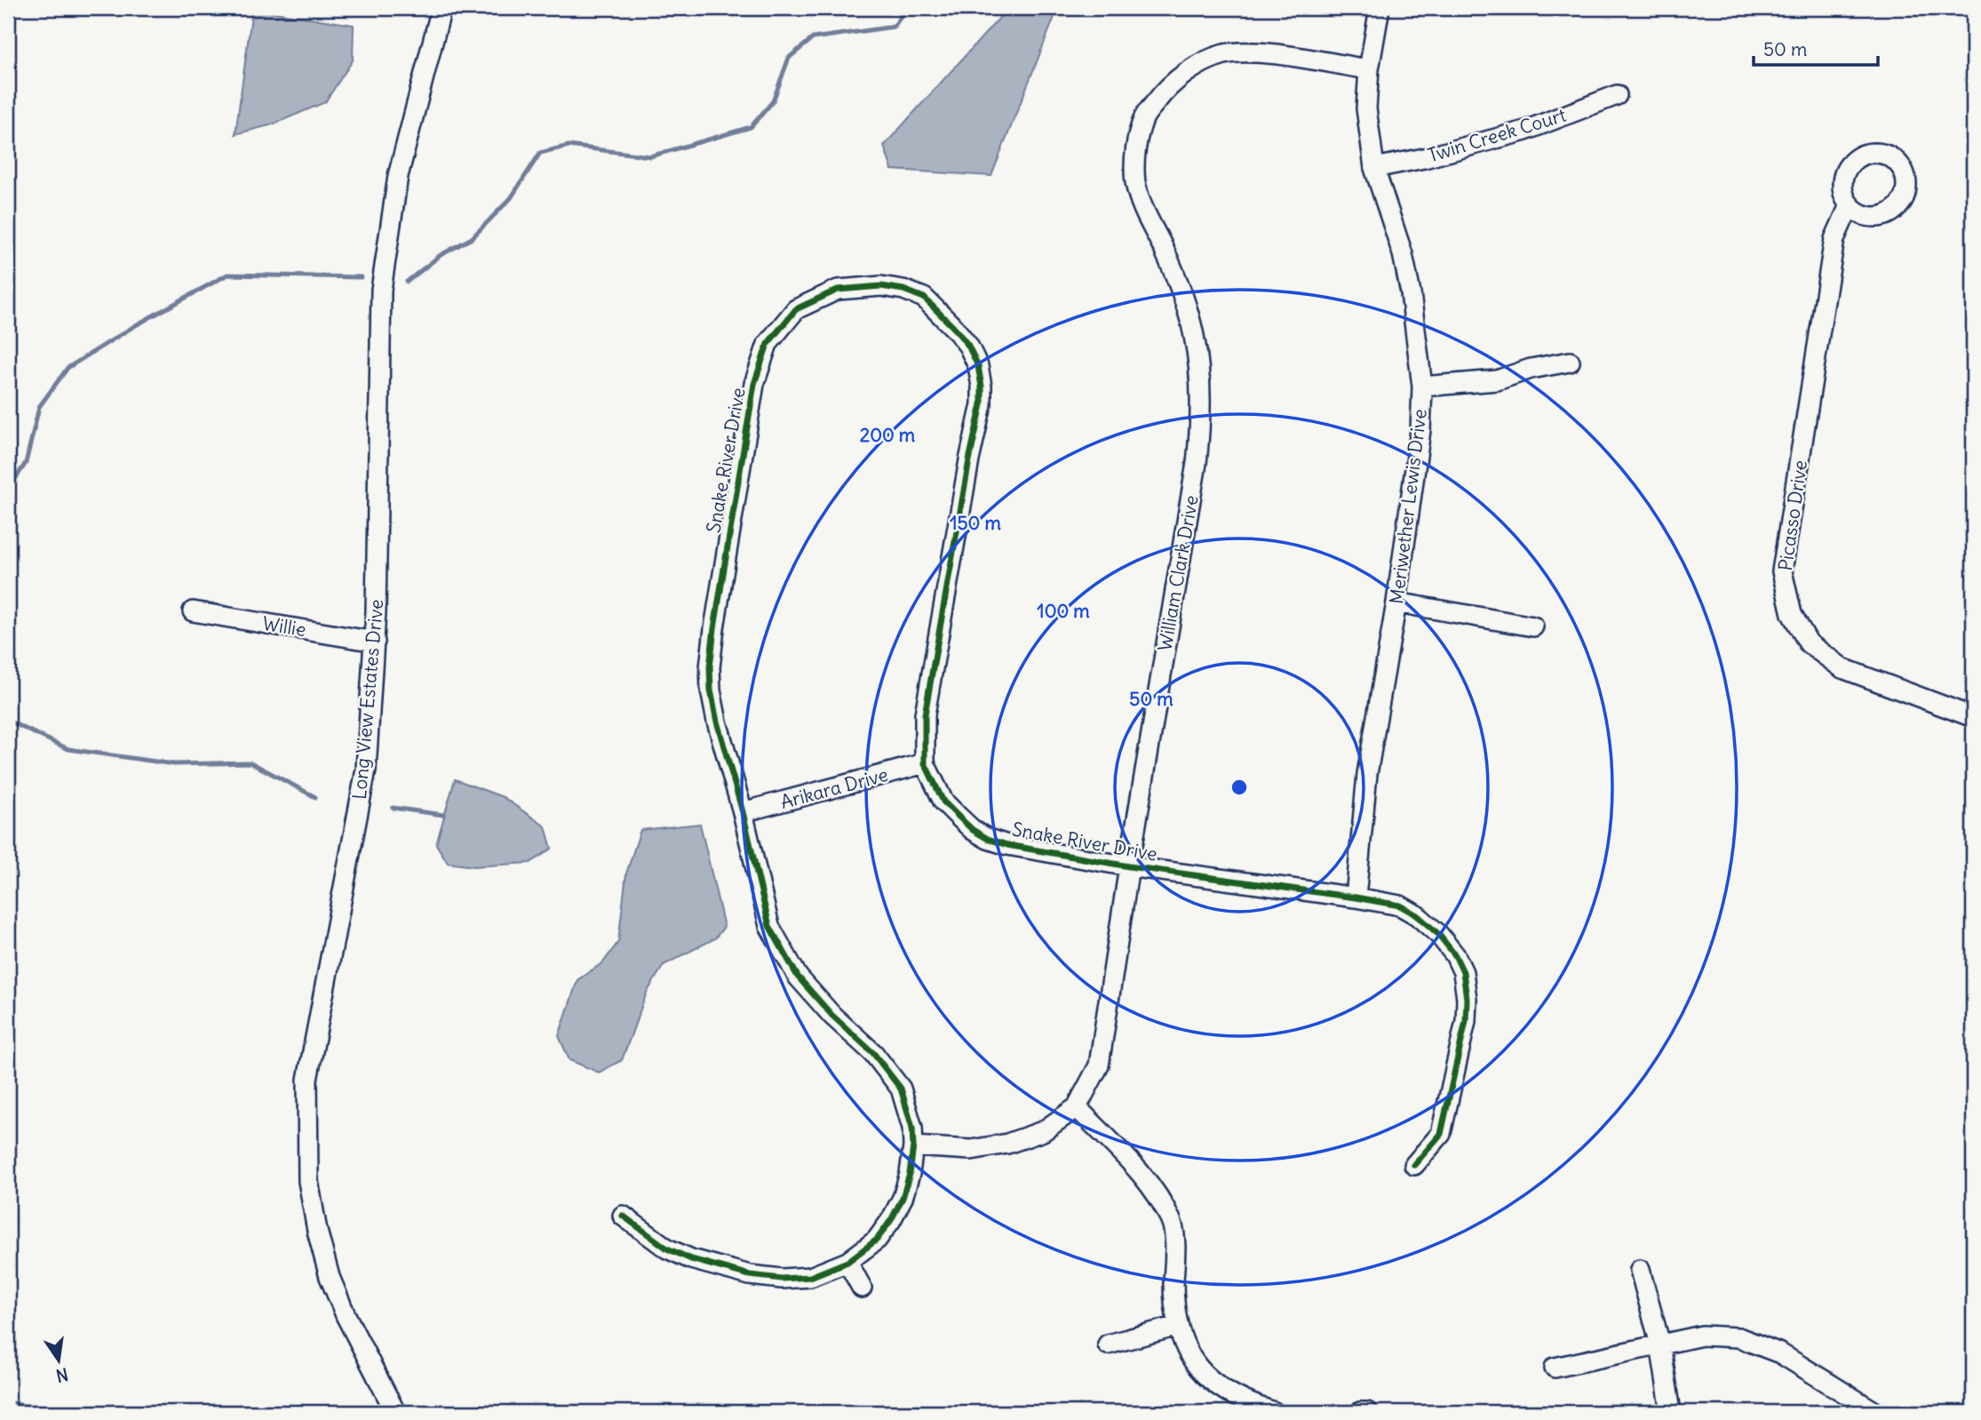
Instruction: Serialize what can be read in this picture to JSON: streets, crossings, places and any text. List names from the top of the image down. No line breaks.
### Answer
{"streets":{"street":["Twin Creek Court","Snake River Drive","Meriwether Lewis Drive","Picasso Drive","William Clark Drive","Willie","Long View Estates Drive","Arikara Drive"]},"crossings":[["Twin Creek Court","Meriwether Lewis Drive"],["Snake River Drive","Meriwether Lewis Drive"],["Snake River Drive","William Clark Drive"],["Snake River Drive","Arikara Drive"],["Meriwether Lewis Drive","William Clark Drive"],["Willie","Long View Estates Drive"]],"scale_bar":"50 m","north":"bottom","rings":["200 m","150 m","100 m","50 m"]}
